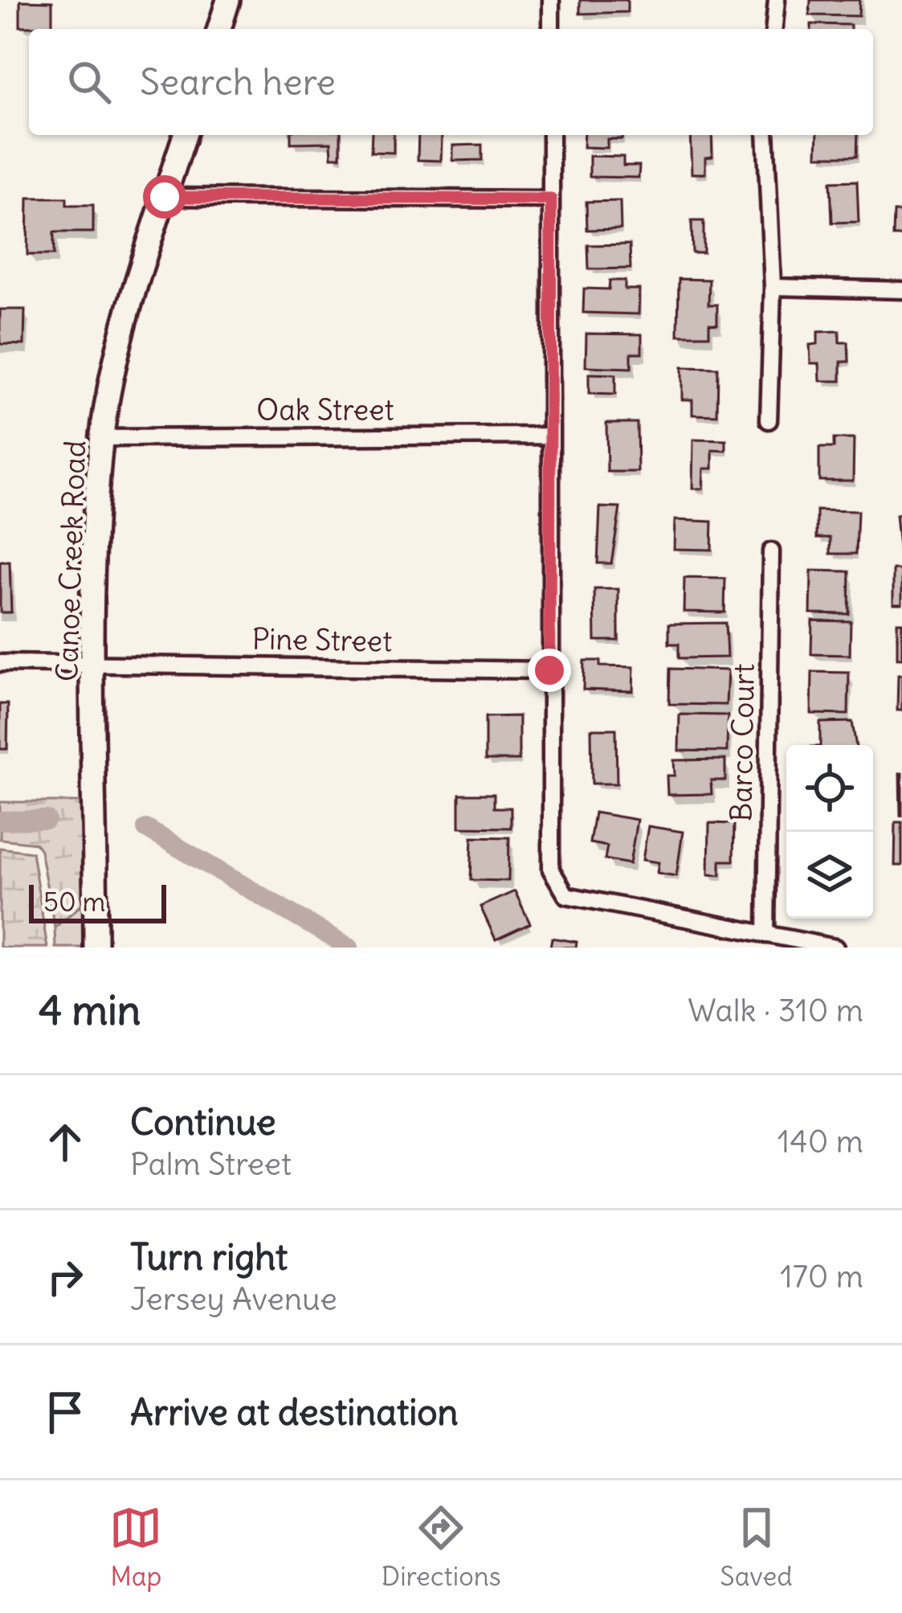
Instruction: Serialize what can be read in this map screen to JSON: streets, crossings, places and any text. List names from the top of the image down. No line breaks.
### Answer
{"streets":{"main road":["Canoe Creek Road"],"street":["Oak Street","Pine Street","Barco Court"]},"crossings":[["Oak Street","Canoe Creek Road"],["Canoe Creek Road","Pine Street"]],"scale_bar":"50 m","page":{"search":"Search here","scale":"50 m","heading":["4 min","Walk · 310 m"],"list":[["Continue","Palm Street","140 m"],["Turn right","Jersey Avenue","170 m"],"Arrive at destination"],"nav":["Map","Directions","Saved"]}}
